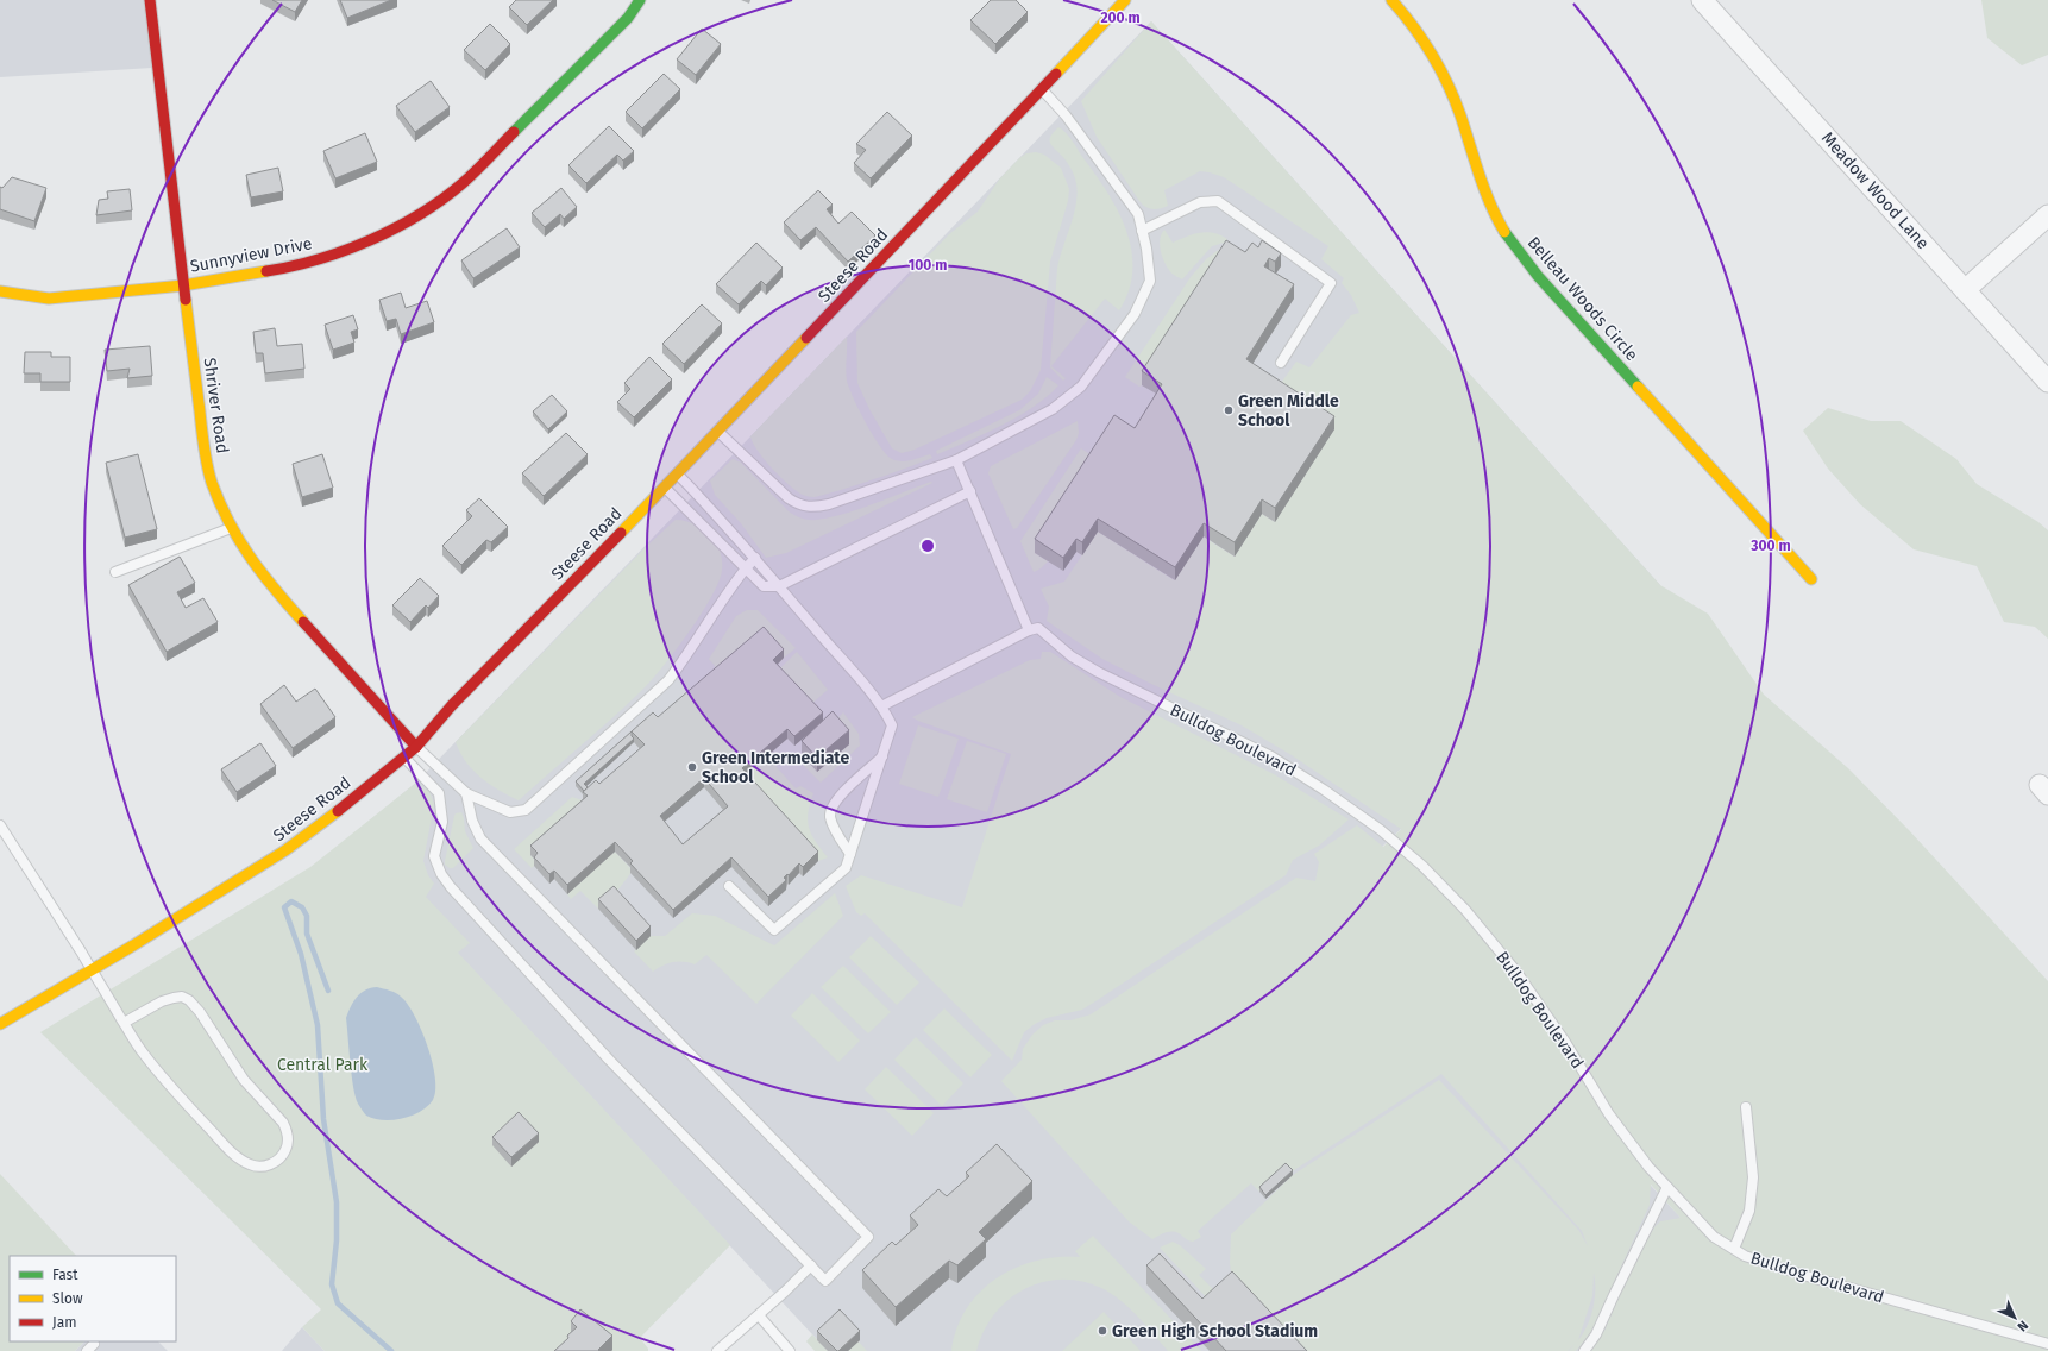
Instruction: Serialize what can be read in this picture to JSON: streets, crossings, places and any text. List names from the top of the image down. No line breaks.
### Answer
{"streets":{"street":["Meadow Wood Lane","Sunnyview Drive","Steese Road","Belleau Woods Circle","Shriver Road"],"lane":["Bulldog Boulevard"]},"crossings":[["Sunnyview Drive","Shriver Road"],["Steese Road","Shriver Road"]],"parks":["Central Park"],"places":["Green Middle School","Green Intermediate School","Green High School Stadium"],"legend":["Fast","Slow","Jam"],"north":"bottom right","rings":["200 m","100 m","300 m"]}
